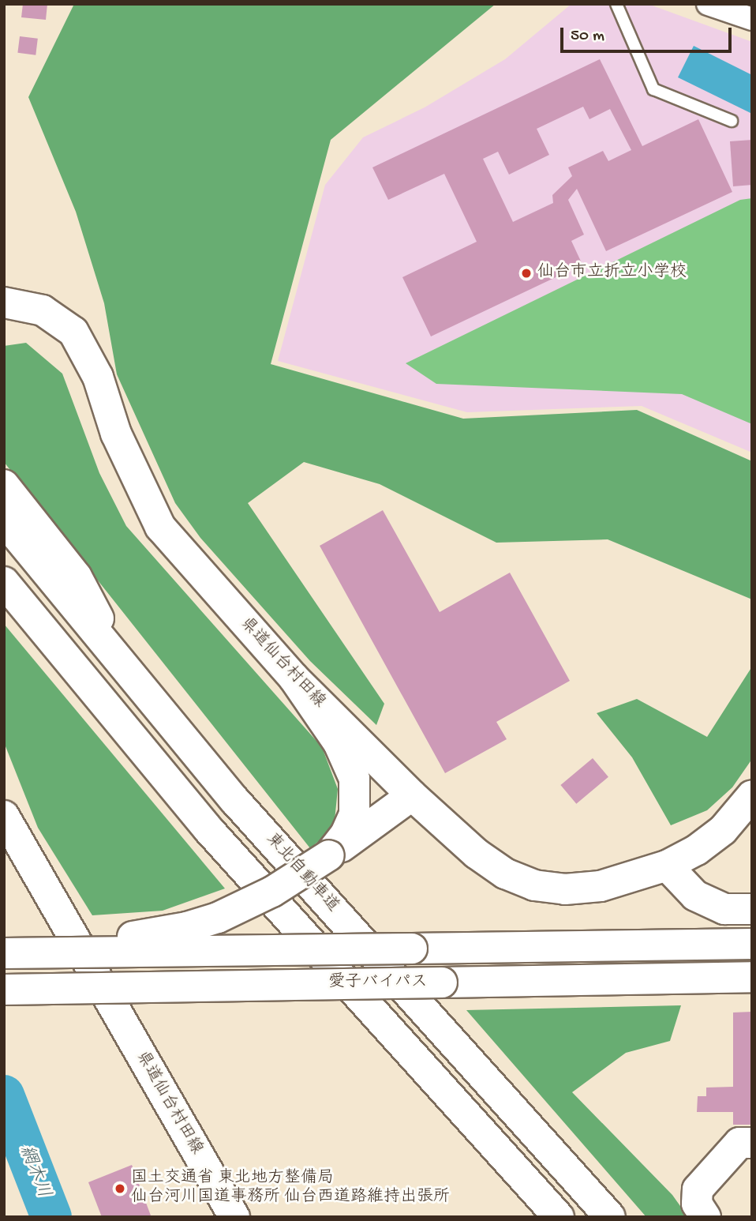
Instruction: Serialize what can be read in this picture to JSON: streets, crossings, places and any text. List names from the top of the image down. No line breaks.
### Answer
{"streets":{"main road":["県道仙台村田線","東北自動車道","愛子バイパス"]},"water":["網木川"],"places":["仙台市立折立小学校","国土交通省 東北地方整備局 仙台河川国道事務所 仙台西道路維持出張所"],"scale_bar":"50 m"}
